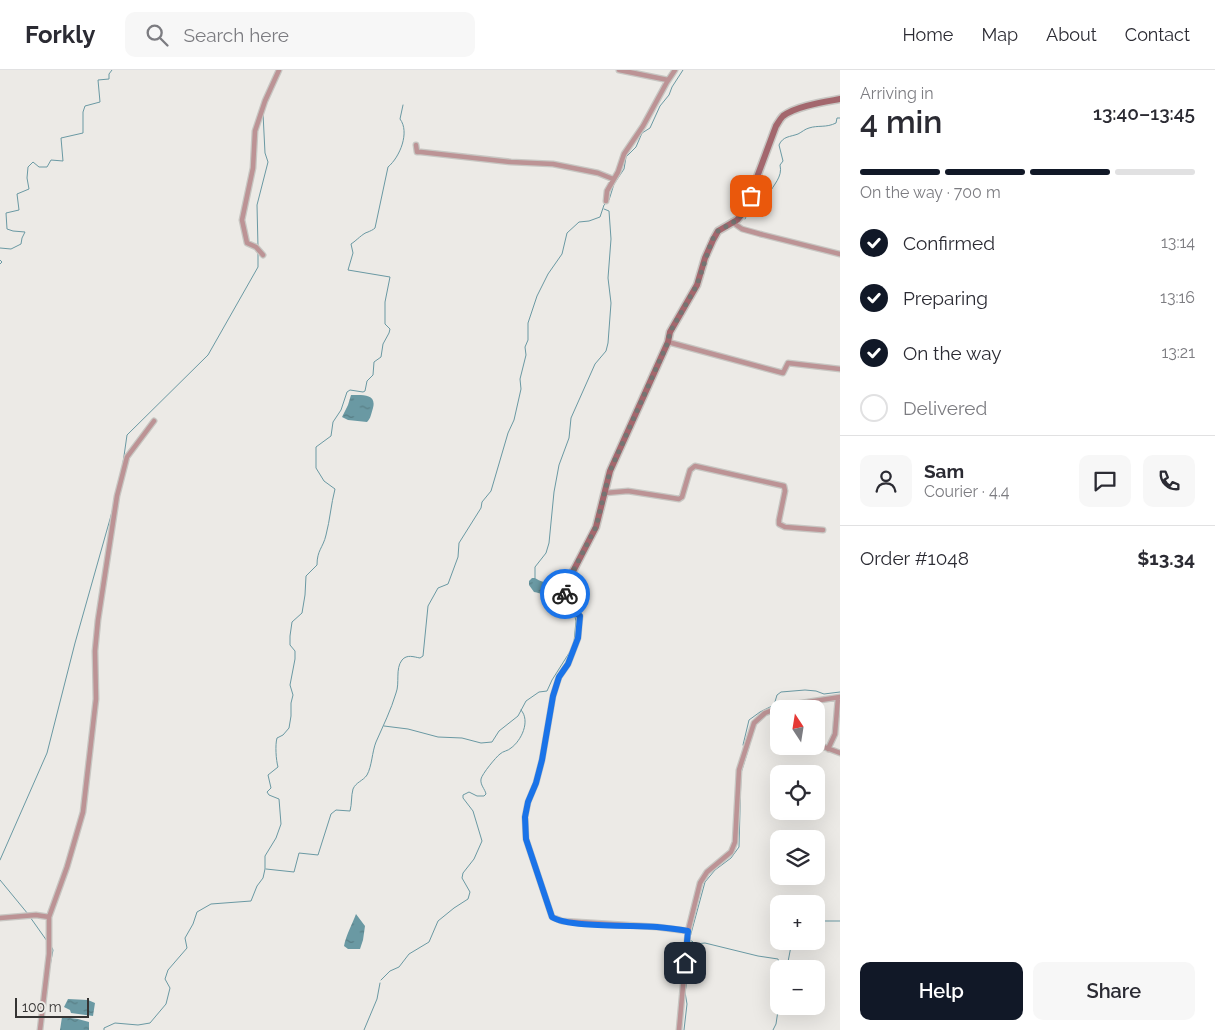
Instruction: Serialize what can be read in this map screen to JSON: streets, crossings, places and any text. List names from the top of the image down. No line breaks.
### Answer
{"scale_bar":"100 m","north":"top","page":{"header":"Forkly","search":"Search here","nav":["Home","Map","About","Contact"],"heading":["4 min","Arriving in","13:40–13:45"],"panel":["Sam","Courier · 4.4","Order #1048","$13.34"],"bar":"On the way · 700 m","list":[["Confirmed","13:14"],["Preparing","13:16"],["On the way","13:21"],"Delivered"],"map_buttons":["+","−"],"buttons":["Help","Share"],"scale":"100 m"}}
